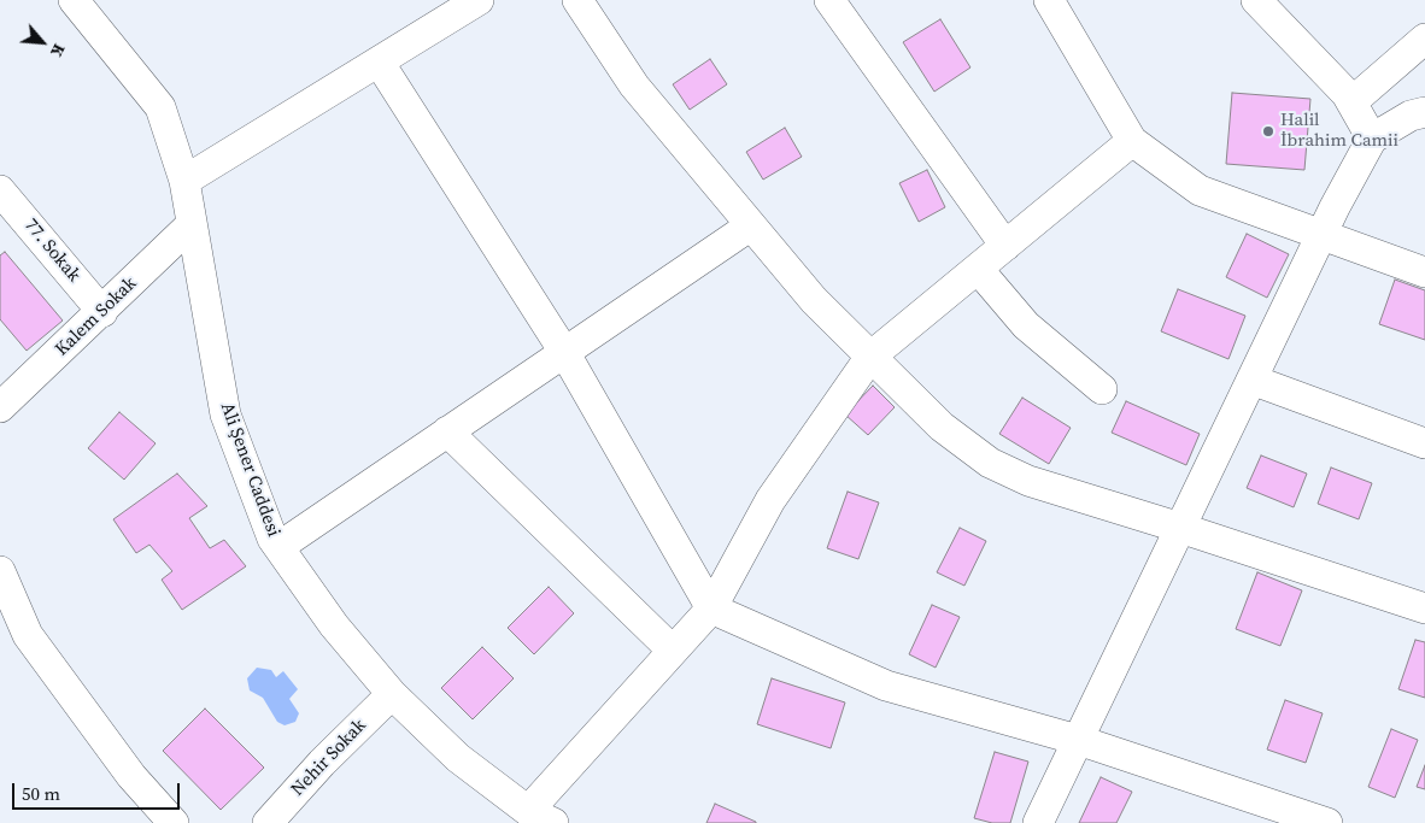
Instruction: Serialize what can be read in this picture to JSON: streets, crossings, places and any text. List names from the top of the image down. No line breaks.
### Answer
{"streets":{"street":["77. Sokak","Kalem Sokak","Ali Şener Caddesi","Nehir Sokak"]},"crossings":[["77. Sokak","Kalem Sokak"],["Kalem Sokak","Ali Şener Caddesi"],["Ali Şener Caddesi","Nehir Sokak"]],"places":["Halil İbrahim Camii"],"scale_bar":"50 m","north":"bottom right"}
